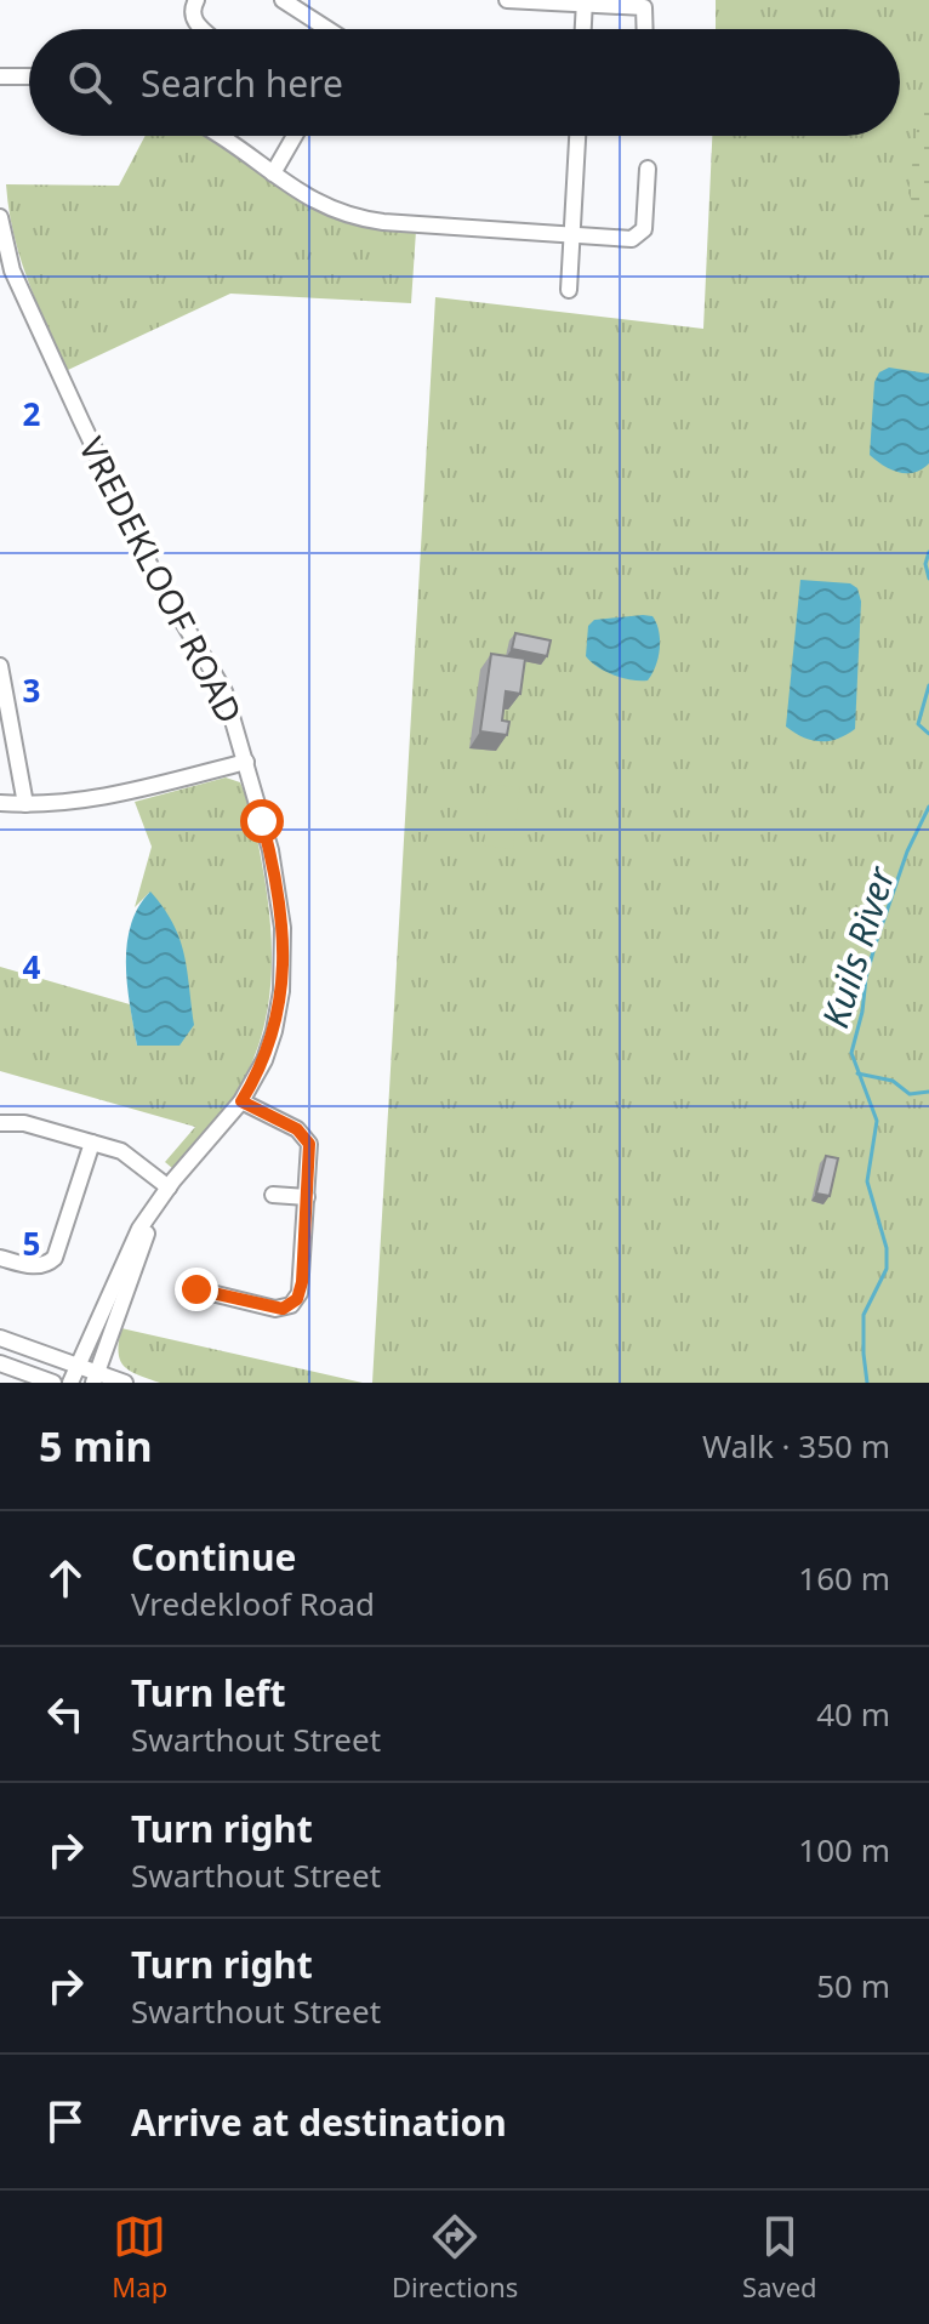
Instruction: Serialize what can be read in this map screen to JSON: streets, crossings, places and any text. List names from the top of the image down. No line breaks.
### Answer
{"streets":{"street":["VREDEKLOOF ROAD"]},"water":["Kuils River"],"page":{"search":"Search here","heading":["5 min","Walk · 350 m"],"list":[["Continue","Vredekloof Road","160 m"],["Turn left","Swarthout Street","40 m"],["Turn right","Swarthout Street","100 m"],["Turn right","Swarthout Street","50 m"],"Arrive at destination"],"nav":["Map","Directions","Saved"]},"grid":{"rows":["2","3","4","5"]}}
